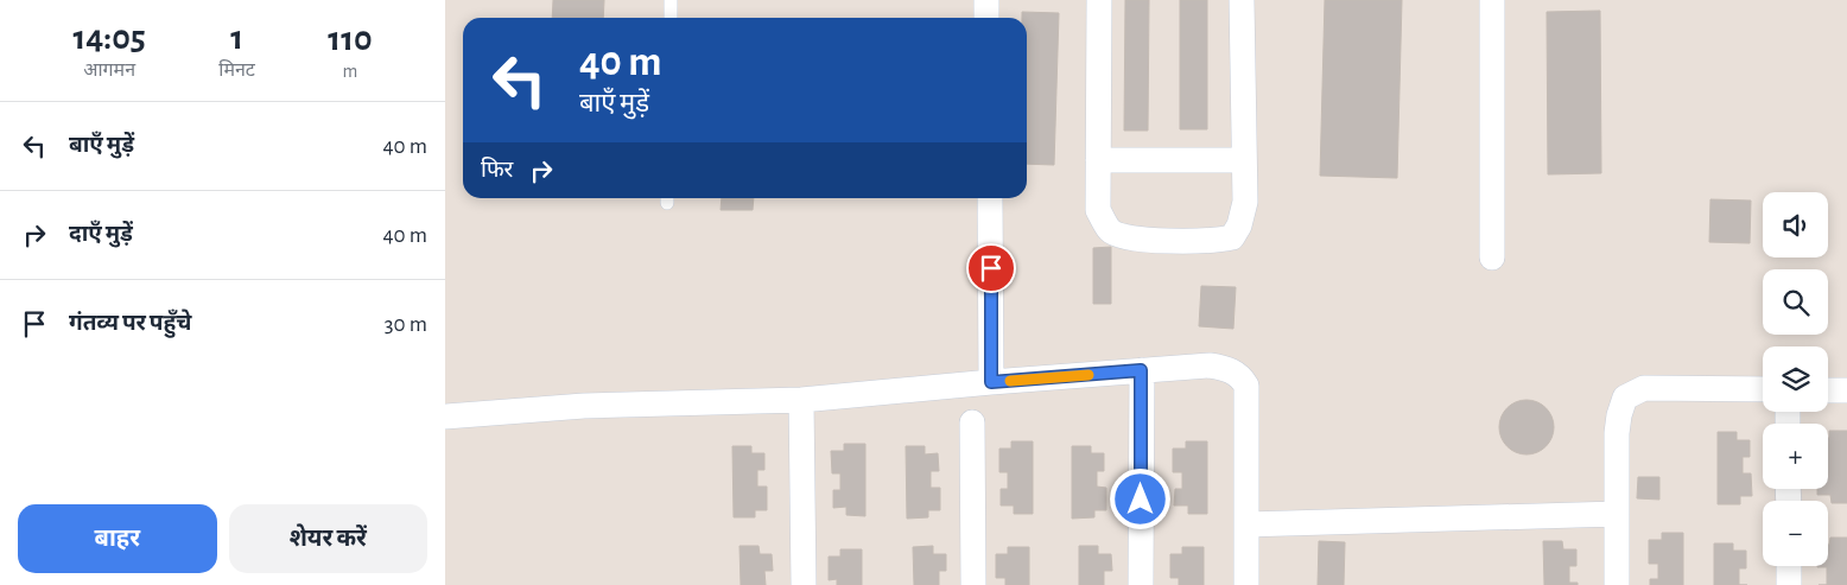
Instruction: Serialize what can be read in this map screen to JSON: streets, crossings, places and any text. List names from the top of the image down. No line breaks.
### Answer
{"page":{"eta":["14:05","आगमन","1","मिनट","110","m"],"turn":["40 m","बाएँ मुड़ें"],"list":[{"name":"बाएँ मुड़ें","value":"40 m"},{"name":"दाएँ मुड़ें","value":"40 m"},{"name":"गंतव्य पर पहुँचे","value":"30 m"}],"then":"फिर","map_buttons":["+","−"],"buttons":["बाहर","शेयर करें"]}}
